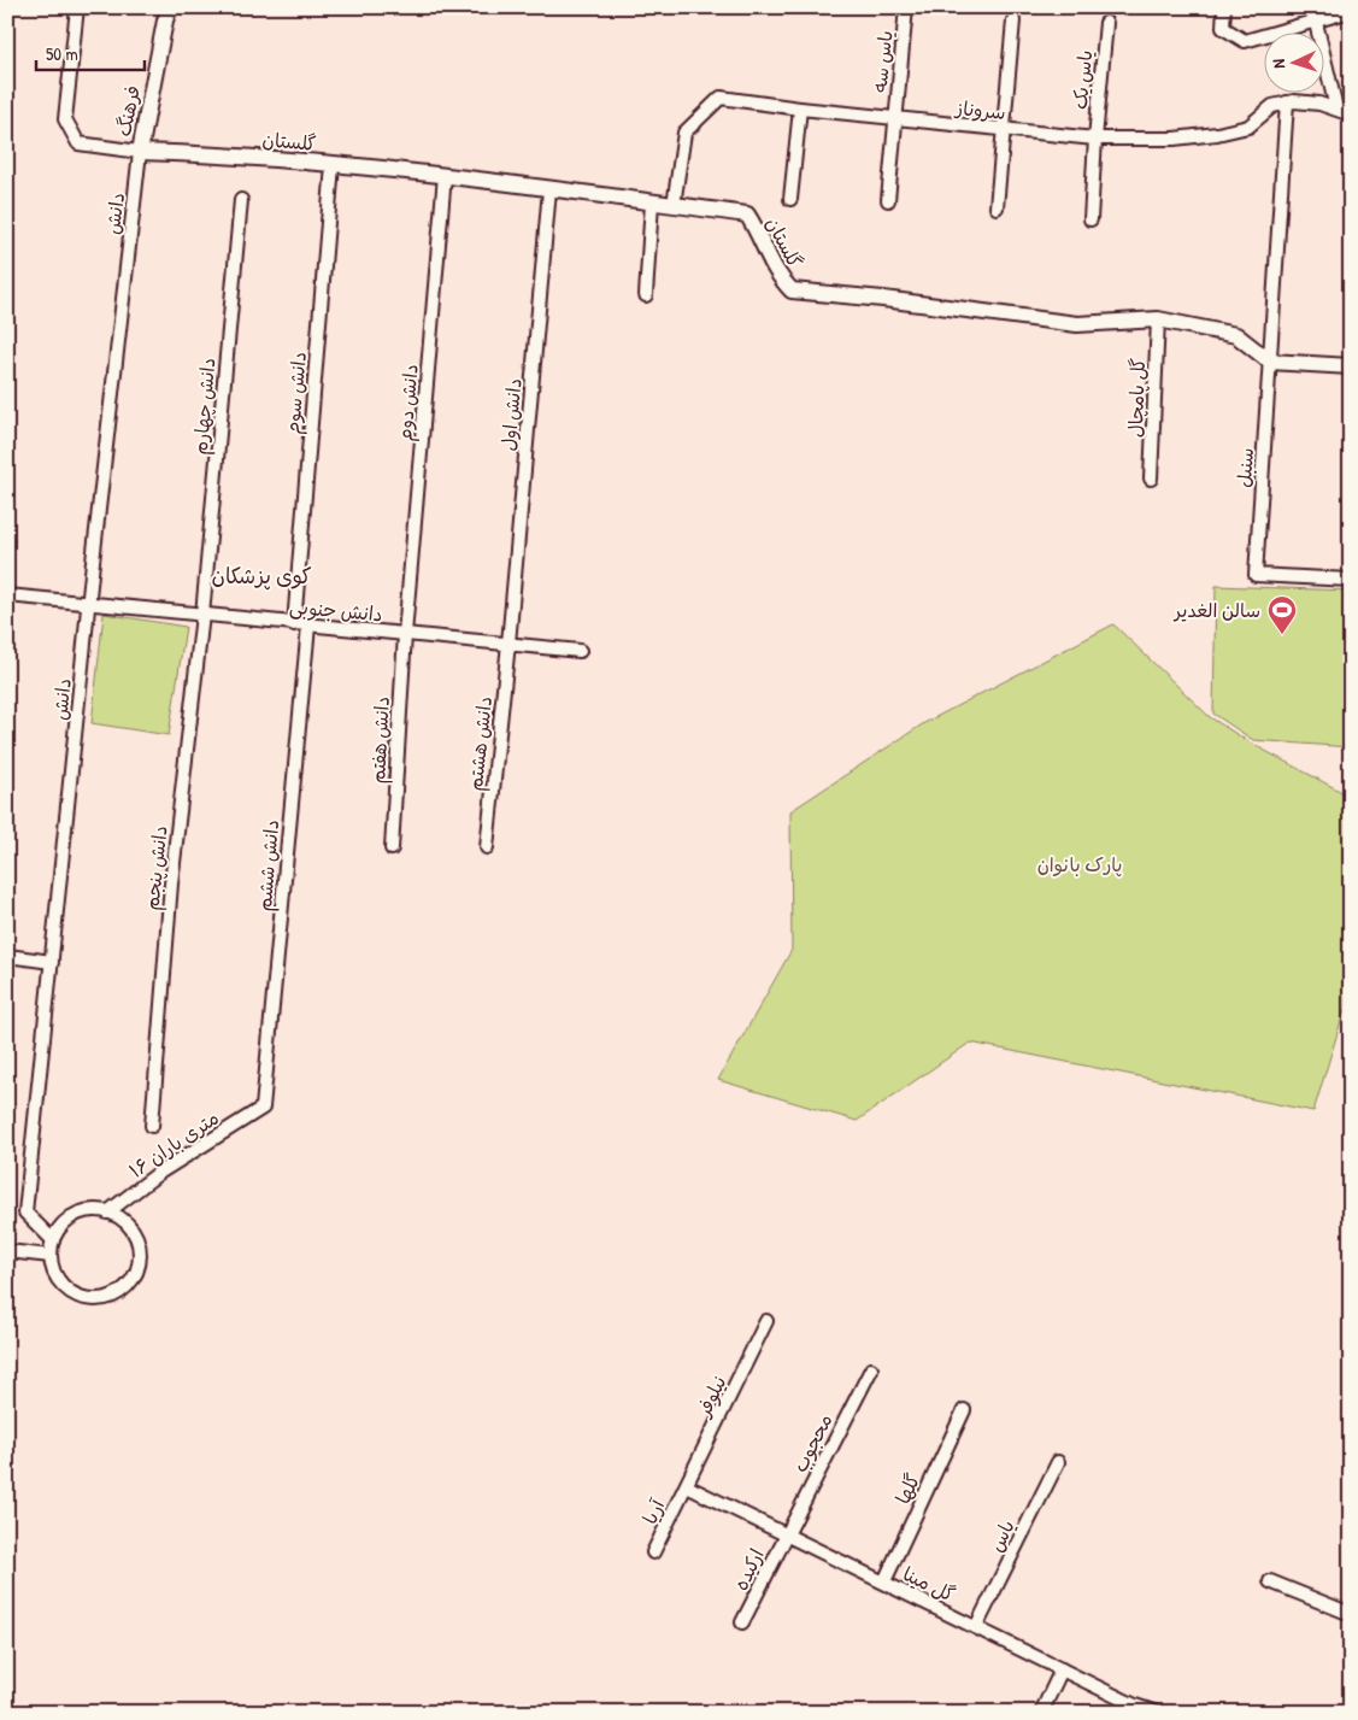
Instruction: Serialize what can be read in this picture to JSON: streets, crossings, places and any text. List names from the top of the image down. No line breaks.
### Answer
{"streets":{"street":["یاس سه","یاس یک","سروناز","فرهنگ","گلستان","دانش","دانش سوم","گل پامچال","دانش دوم","دانش چهارم","دانش اول","سنبل","دانش جنوبی","دانش هفتم","دانش هشتم","دانش ششم","دانش پنجم","۱۶ متری باران","نیلوفر","محجوب","گلها","آریا","یاس","ارکیده","گل مینا"]},"crossings":[["یاس سه","سروناز"],["یاس یک","سروناز"],["سروناز","گلستان"],["سروناز","سنبل"],["فرهنگ","گلستان"],["فرهنگ","دانش"],["گلستان","دانش"],["گلستان","دانش سوم"],["گلستان","گل پامچال"],["گلستان","دانش دوم"],["گلستان","دانش اول"],["گلستان","سنبل"],["دانش","دانش جنوبی"],["دانش","۱۶ متری باران"],["دانش سوم","دانش جنوبی"],["دانش دوم","دانش جنوبی"],["دانش دوم","دانش هفتم"],["دانش چهارم","دانش جنوبی"],["دانش چهارم","دانش پنجم"],["دانش اول","دانش جنوبی"],["دانش اول","دانش هشتم"],["دانش جنوبی","دانش هفتم"],["دانش جنوبی","دانش هشتم"],["دانش جنوبی","دانش ششم"],["دانش جنوبی","دانش پنجم"],["دانش ششم","۱۶ متری باران"],["نیلوفر","آریا"],["نیلوفر","گل مینا"],["محجوب","ارکیده"],["محجوب","گل مینا"],["گلها","گل مینا"],["آریا","گل مینا"],["یاس","گل مینا"],["ارکیده","گل مینا"]],"districts":["کوی پزشکان"],"parks":["پارک بانوان"],"places":{"sports":["سالن الغدیر"]},"scale_bar":"50 m","north":"left"}
